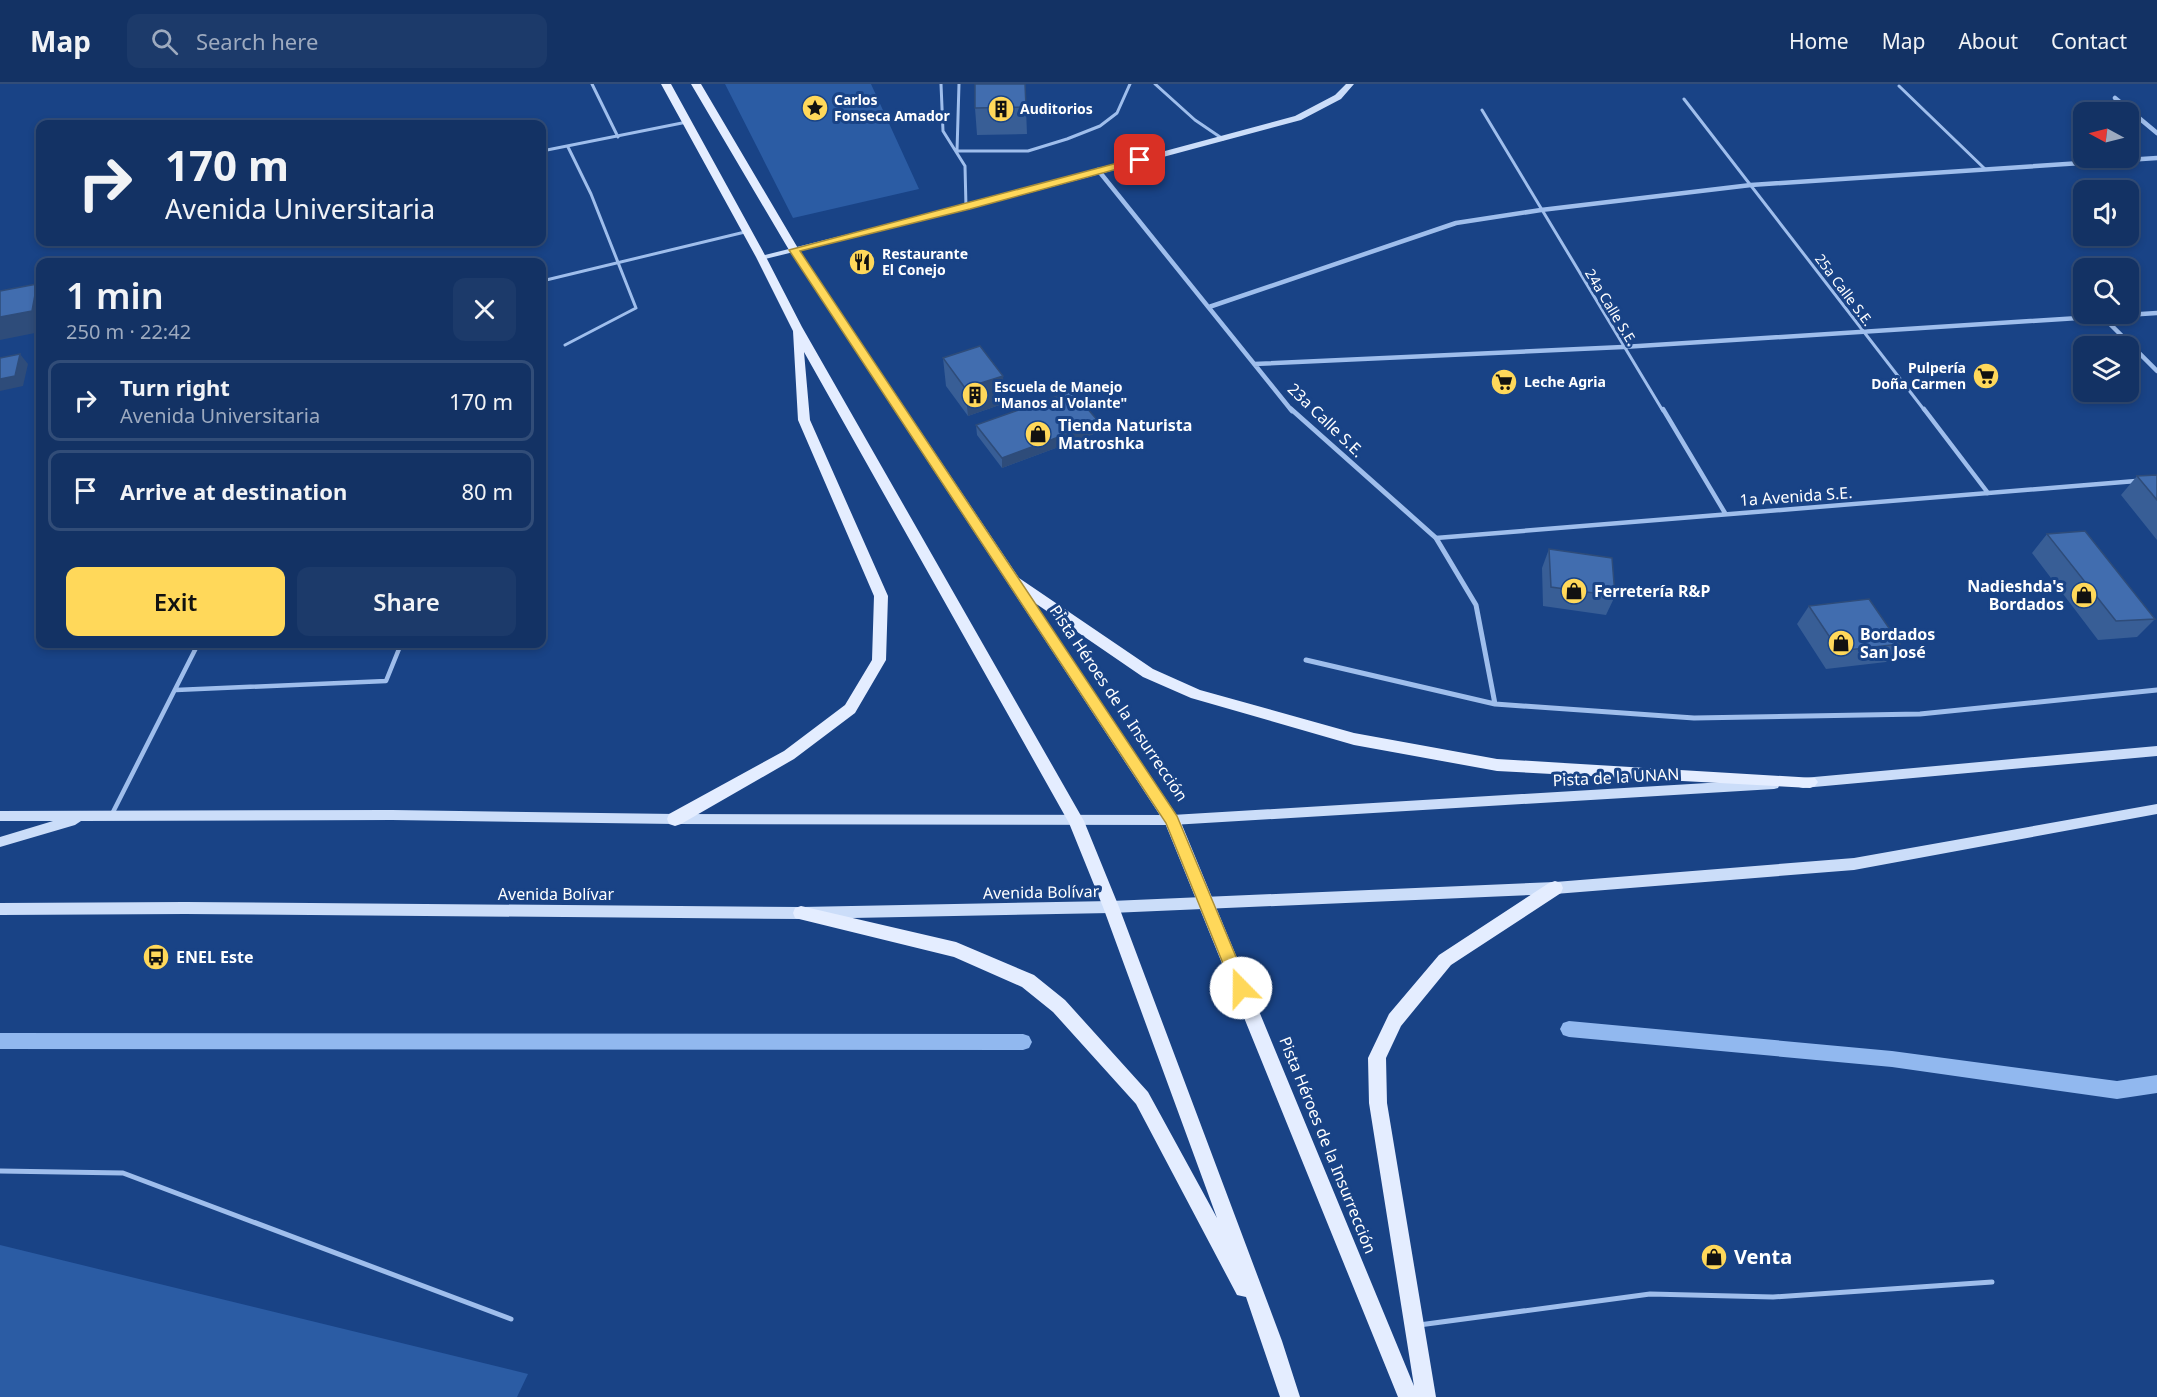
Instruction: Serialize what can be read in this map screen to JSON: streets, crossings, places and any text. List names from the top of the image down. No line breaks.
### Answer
{"streets":{"main road":["Pista Héroes de la Insurrección","Pista de la UNAN","Avenida Bolívar"],"street":["23a Calle S.E."],"lane":["25a Calle S.E.","24a Calle S.E.","1a Avenida S.E."]},"crossings":[["25a Calle S.E.","1a Avenida S.E."],["24a Calle S.E.","1a Avenida S.E."],["23a Calle S.E.","1a Avenida S.E."],["Pista Héroes de la Insurrección","Pista de la UNAN"]],"places":{"place":["Carlos Fonseca Amador"],"building":["Auditorios","Escuela de Manejo \"Manos al Volante\""],"restaurant":["Restaurante El Conejo"],"supermarket":["Pulpería Doña Carmen","Leche Agria"],"shop":["Tienda Naturista Matroshka","Ferretería R&P","Nadieshda's Bordados","Bordados San José","Venta"],"bus stop":["ENEL Este"]},"north":"left","page":{"header":"Map","search":"Search here","nav":["Home","Map","About","Contact"],"turn":["170 m","Avenida Universitaria"],"heading":["1 min","250 m · 22:42"],"list":[{"name":"Turn right","note":"Avenida Universitaria","value":"170 m"},{"name":"Arrive at destination","value":"80 m"}],"buttons":["Exit","Share"]}}
